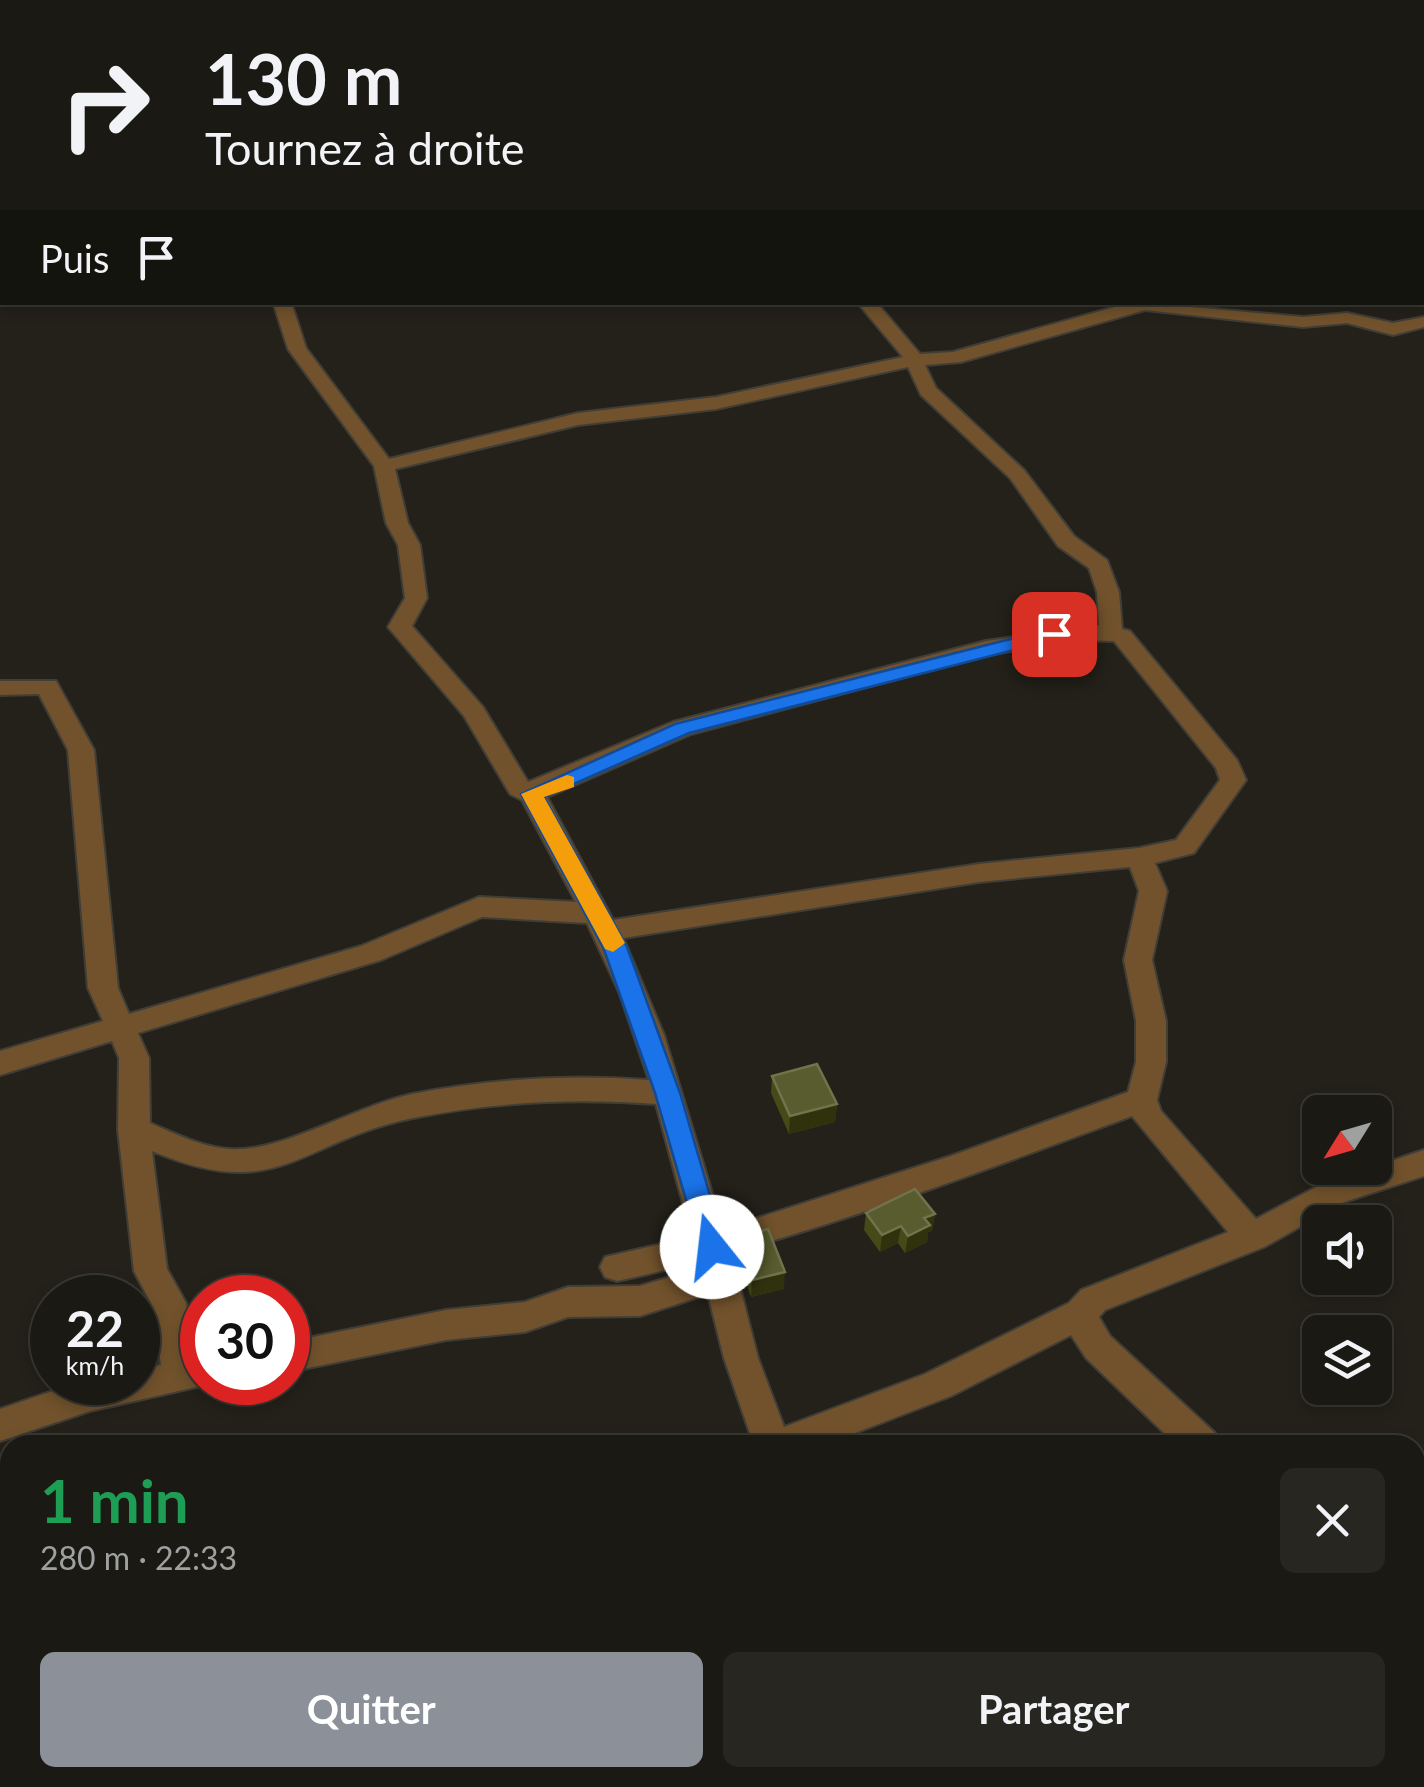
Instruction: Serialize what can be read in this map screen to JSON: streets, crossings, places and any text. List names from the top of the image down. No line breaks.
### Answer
{"north":"bottom left","page":{"turn":["130 m","Tournez à droite"],"then":"Puis","speed":"22 km/h","limit":"30","heading":["1 min","280 m · 22:33"],"buttons":["Quitter","Partager"]}}
